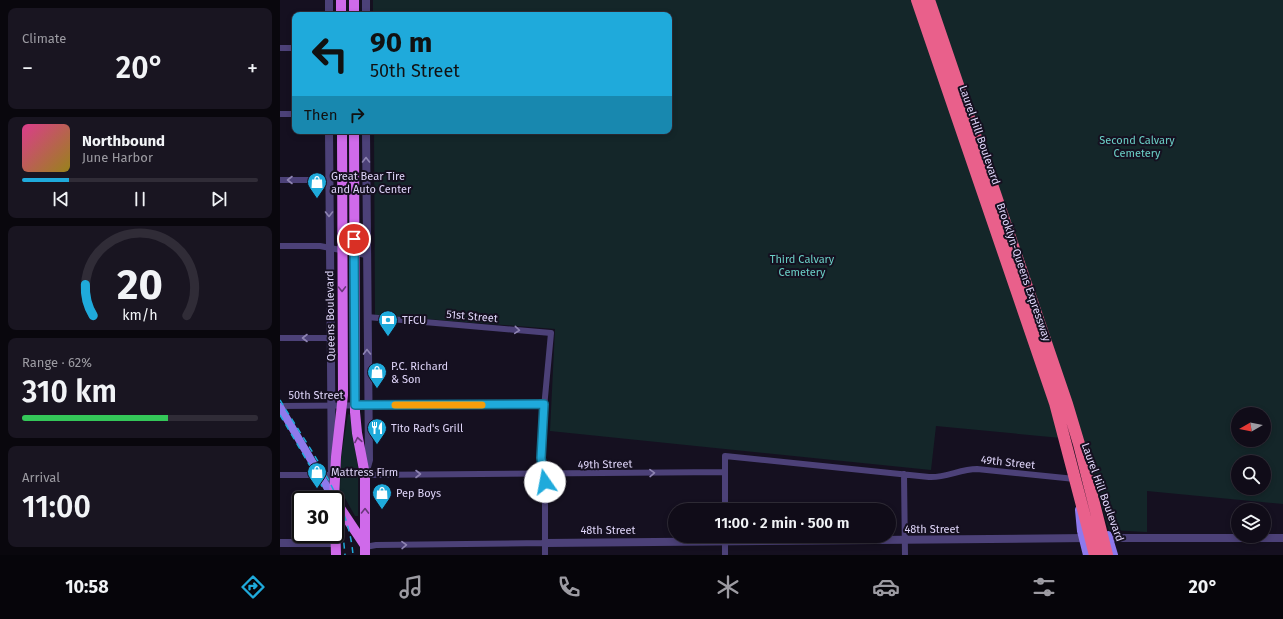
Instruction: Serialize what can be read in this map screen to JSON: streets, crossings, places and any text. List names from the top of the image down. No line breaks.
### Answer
{"streets":{"highway":["Brooklyn-Queens Expressway"],"main road":["Laurel Hill Boulevard","Queens Boulevard"],"street":["51st Street","50th Street","49th Street","48th Street"]},"crossings":[["Laurel Hill Boulevard","49th Street"],["Laurel Hill Boulevard","48th Street"],["Queens Boulevard","50th Street"],["51st Street","50th Street"]],"one_way":["49th Street"],"parks":["Second Calvary Cemetery","Third Calvary Cemetery"],"places":{"shop":["Great Bear Tire and Auto Center","P.C. Richard & Son","Mattress Firm","Pep Boys"],"bank":["TFCU"],"restaurant":["Tito Rad's Grill"]},"north":"left","page":{"tile":["Climate",["Range · 62%","310 km"],["Arrival","11:00"]],"turn":["90 m","50th Street"],"heat":["−","20°","+"],"then":"Then","song":["Northbound","June Harbor"],"limit":"30","trip":"11:00 · 2 min · 500 m","tabs":["10:58","20°"],"gauge":["20","km/h"]}}
